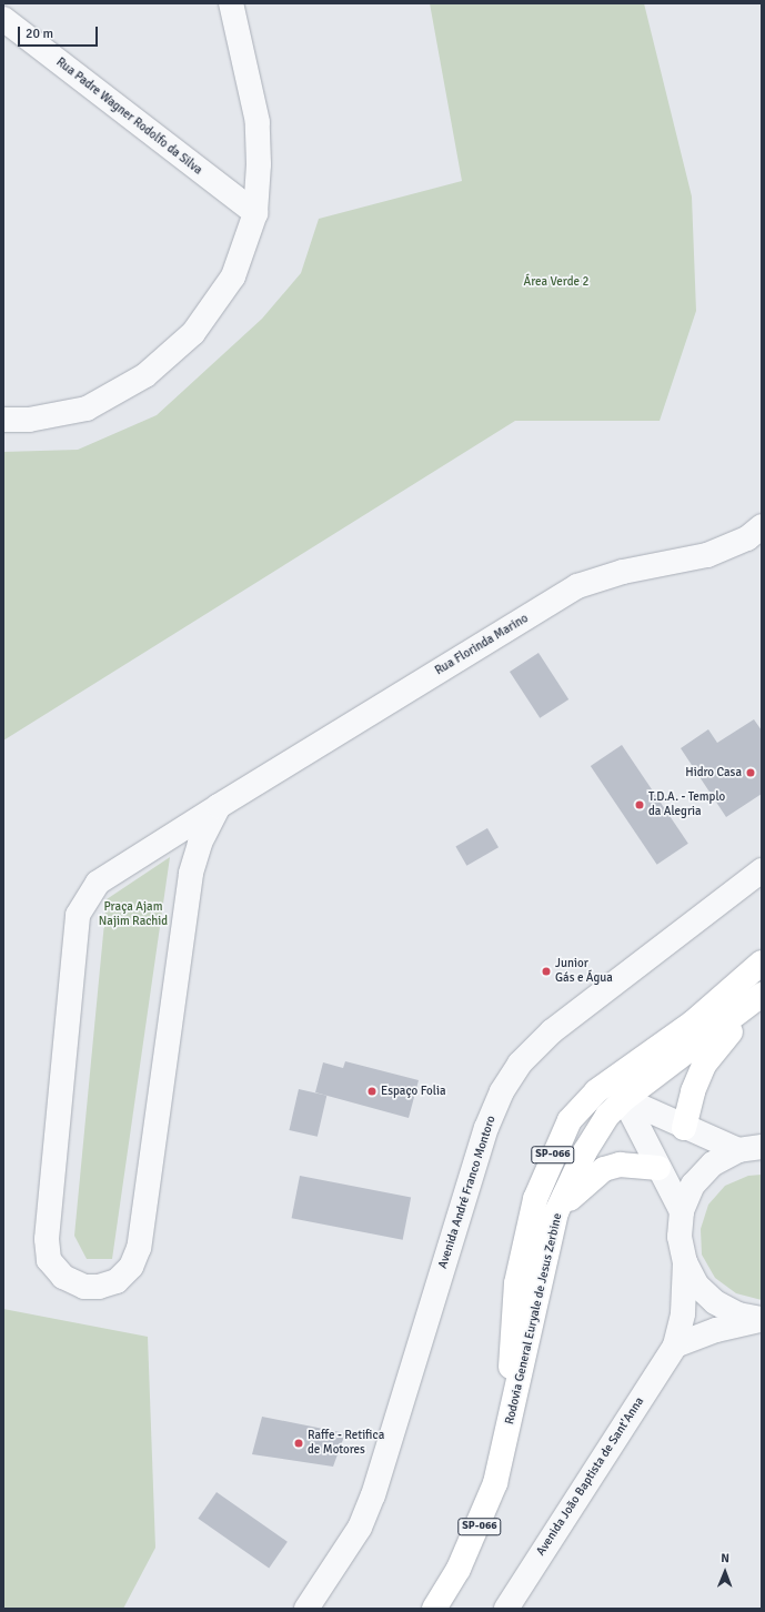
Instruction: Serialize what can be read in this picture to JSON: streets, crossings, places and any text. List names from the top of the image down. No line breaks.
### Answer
{"streets":{"main road":["SP-066","Rodovia General Euryale de Jesus Zerbine"],"street":["Rua Padre Wagner Rodolfo da Silva","Rua Florinda Marino","Avenida André Franco Montoro","Avenida João Baptista de Sant'Anna"]},"parks":["Área Verde 2","Praça Ajam Najim Rachid"],"places":["Hidro Casa","T.D.A. - Templo da Alegria","Junior Gás e Água","Espaço Folia","Raffe - Retifica de Motores"],"scale_bar":"20 m","north":"top"}
